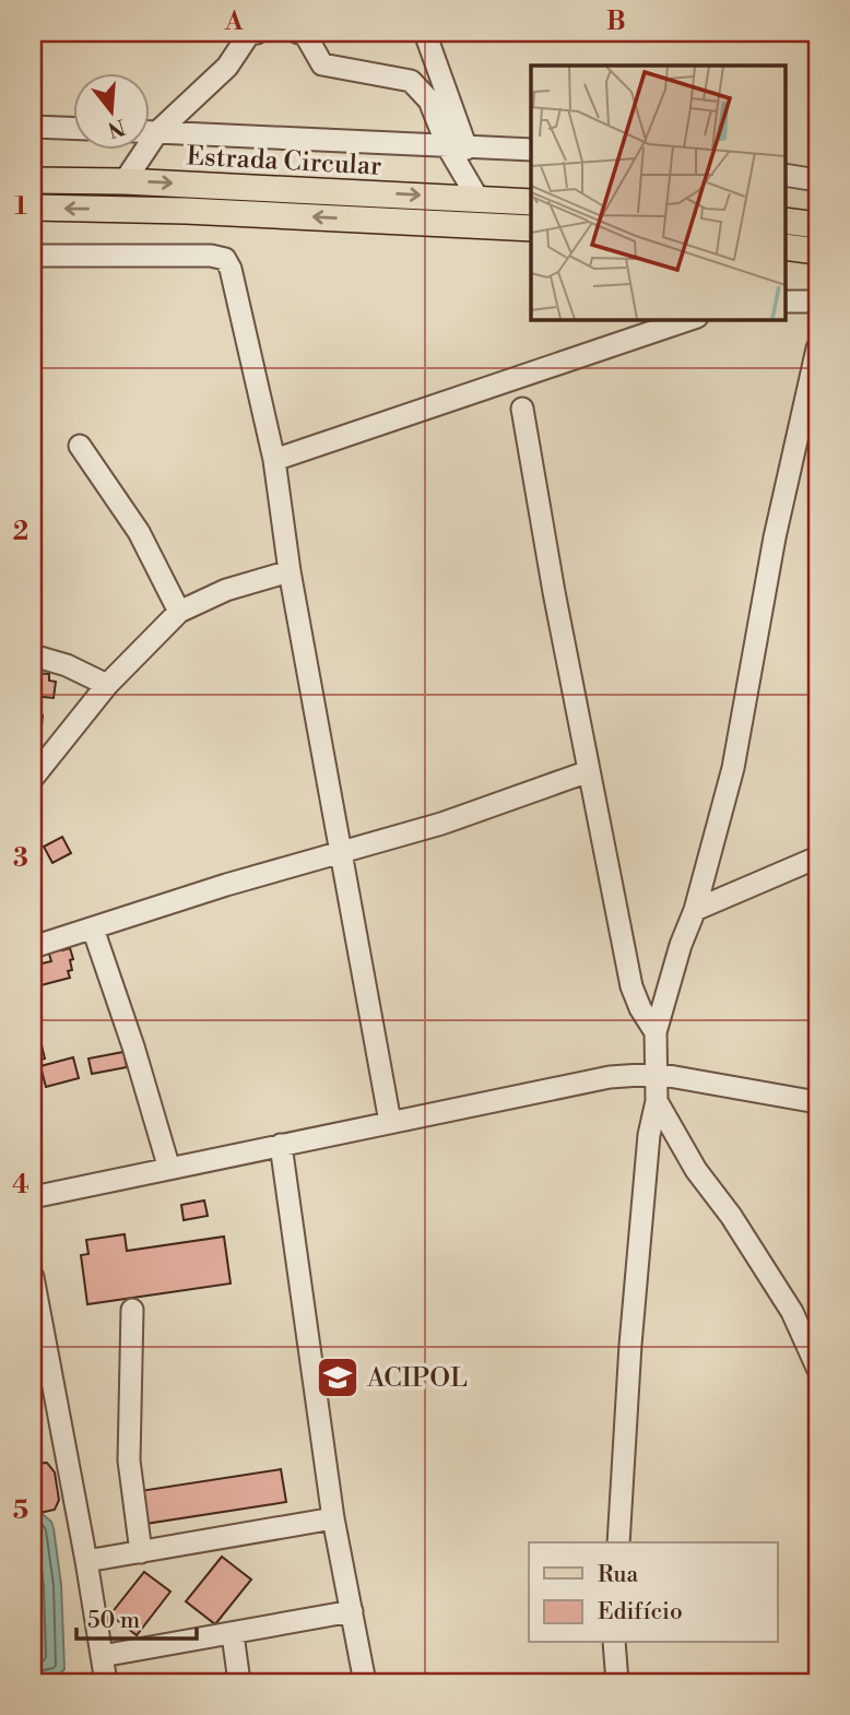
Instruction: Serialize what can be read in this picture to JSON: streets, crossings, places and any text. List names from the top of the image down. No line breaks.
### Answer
{"streets":{"main road":["Estrada Circular"]},"places":{"school or university":["ACIPOL"]},"legend":["Rua","Edifício"],"scale_bar":"50 m","north":"bottom","grid":{"columns":["A","B"],"rows":["1","2","3","4","5"]}}
